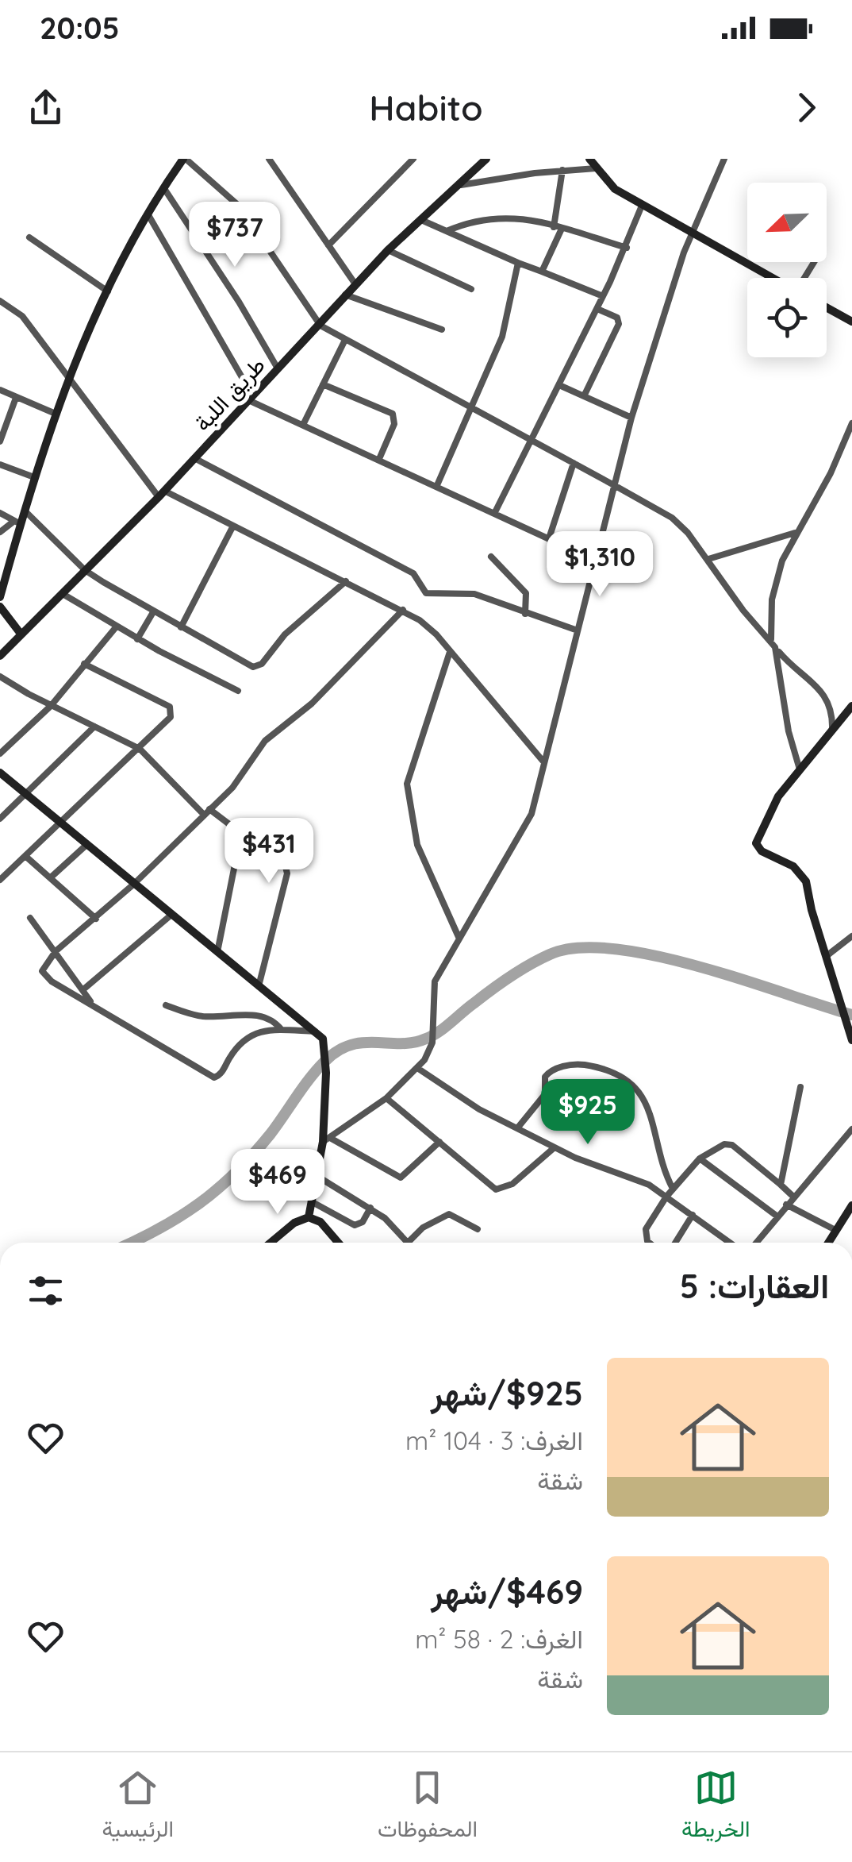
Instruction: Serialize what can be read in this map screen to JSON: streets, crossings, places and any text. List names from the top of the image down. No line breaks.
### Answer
{"streets":{"street":["طريق اللبة"]},"north":"bottom left","page":{"status":"20:05","header":"Habito","price":["$737","$1,310","$431","$925","$469"],"heading":"العقارات: 5","list":[{"name":"$925/شهر","note":"الغرف: 3 · 104 m² · شقة"},{"name":"$469/شهر","note":"الغرف: 2 · 58 m² · شقة"}],"tabs":["الخريطة","المحفوظات","الرئيسية"]}}
